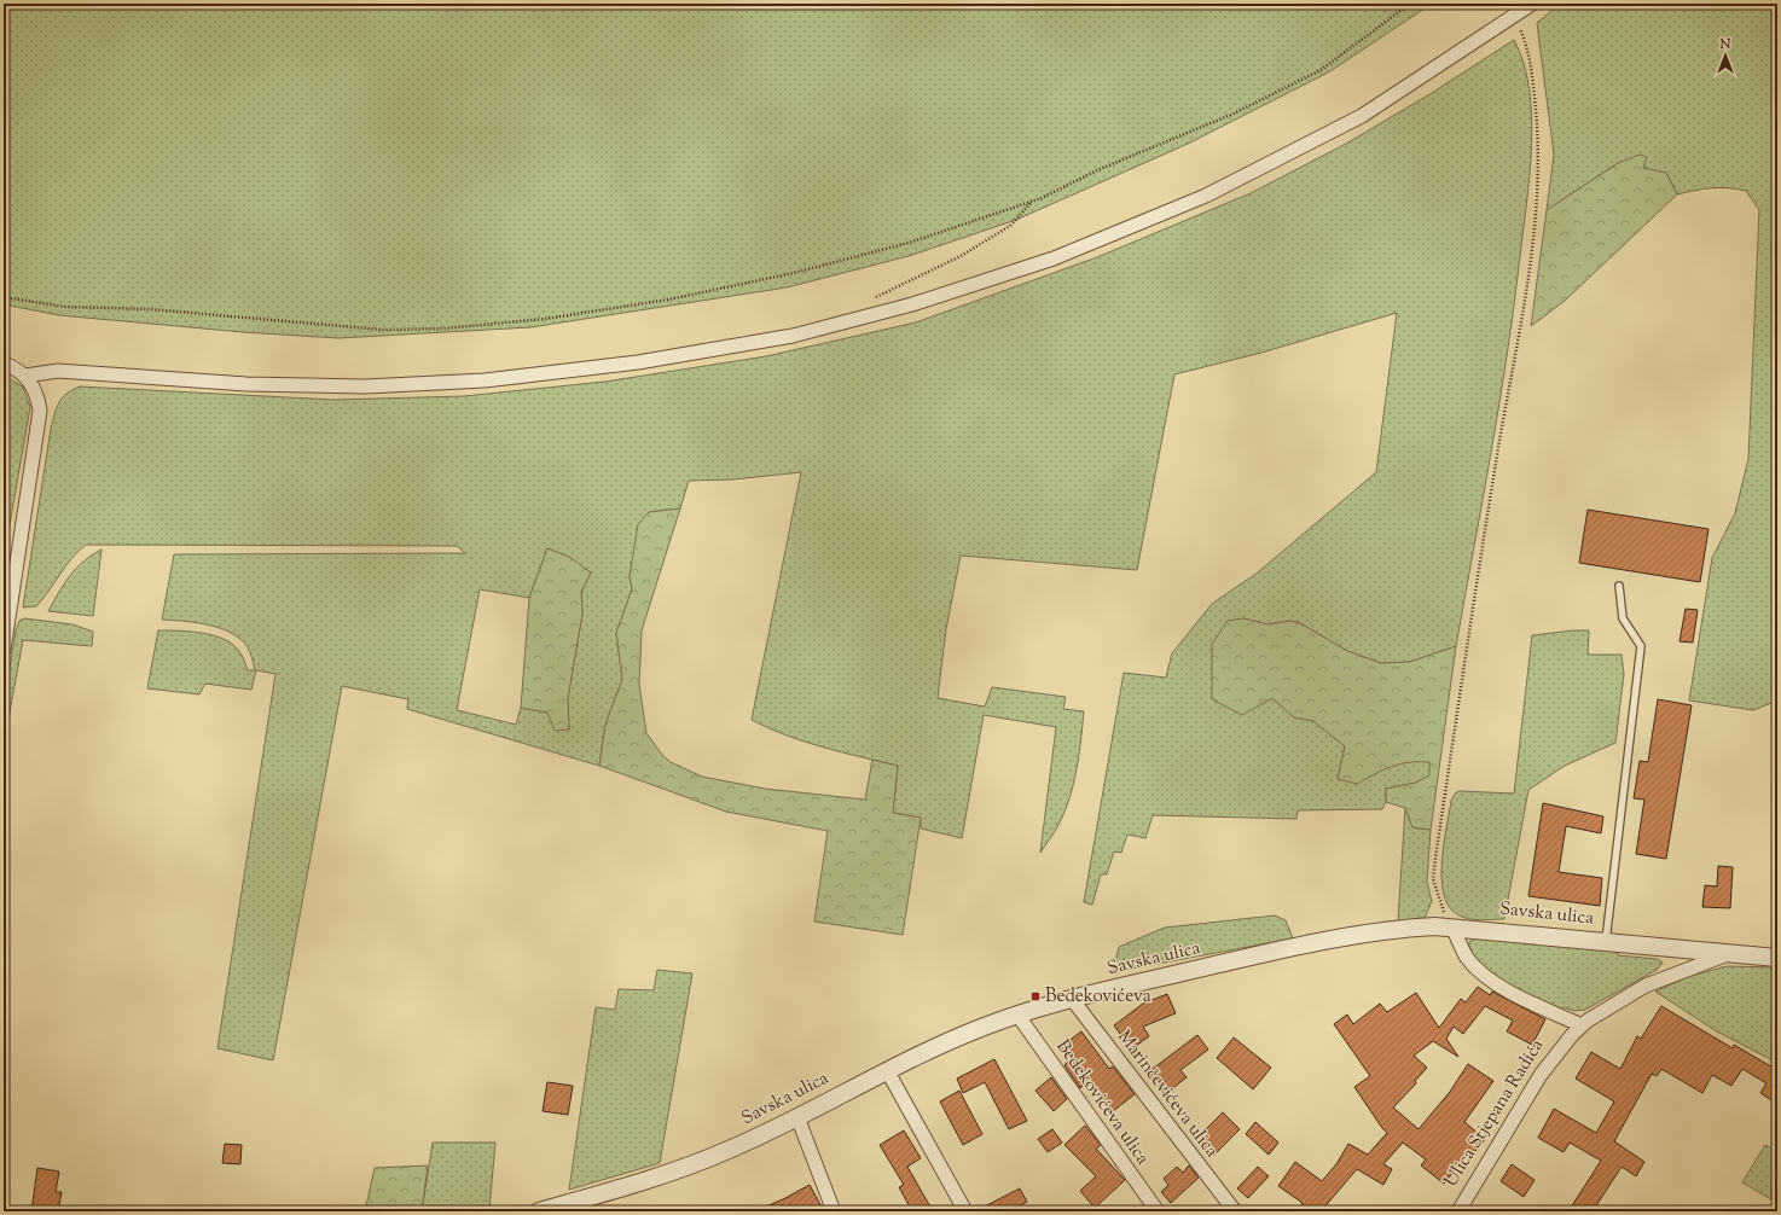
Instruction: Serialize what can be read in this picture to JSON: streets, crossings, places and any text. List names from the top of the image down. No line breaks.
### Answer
{"streets":{"street":["Savska ulica","Marinčevićeva ulica","Bedekovićeva ulica","Ulica Stjepana Radića"]},"crossings":[["Savska ulica","Marinčevićeva ulica"],["Savska ulica","Bedekovićeva ulica"],["Savska ulica","Ulica Stjepana Radića"]],"places":{"transit":["Bedekovićeva"]},"north":"top"}
